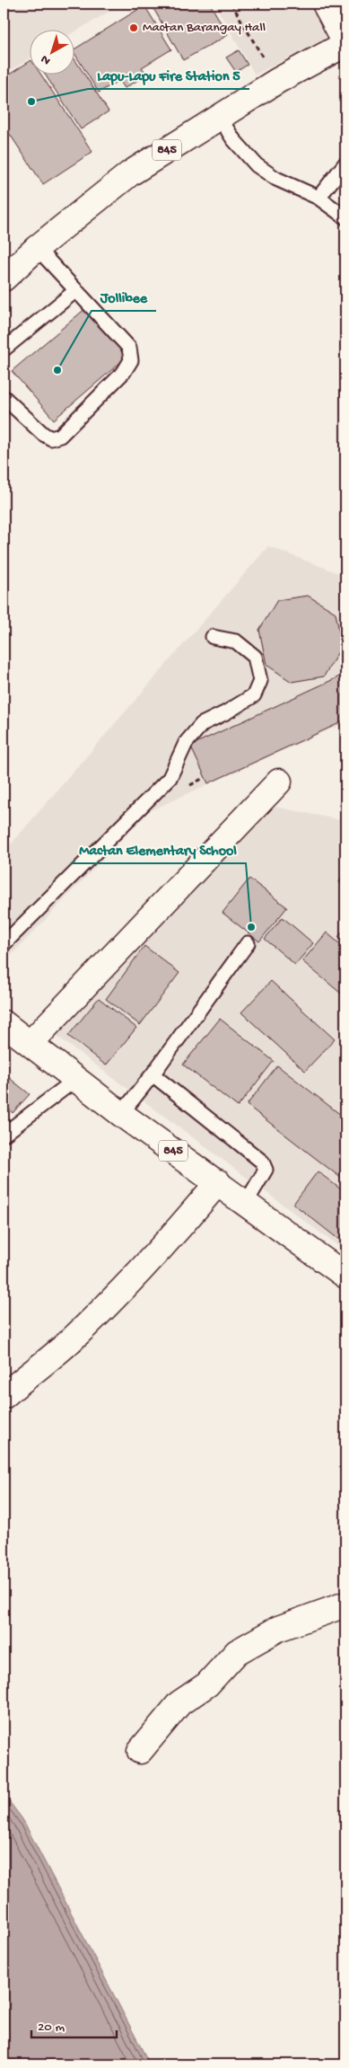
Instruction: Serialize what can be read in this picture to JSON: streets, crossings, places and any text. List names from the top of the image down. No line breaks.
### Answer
{"streets":{"street":["845"]},"places":["Mactan Barangay Hall","Lapu-Lapu Fire Station 5","Jollibee","Mactan Elementary School"],"scale_bar":"20 m","north":"bottom left"}
